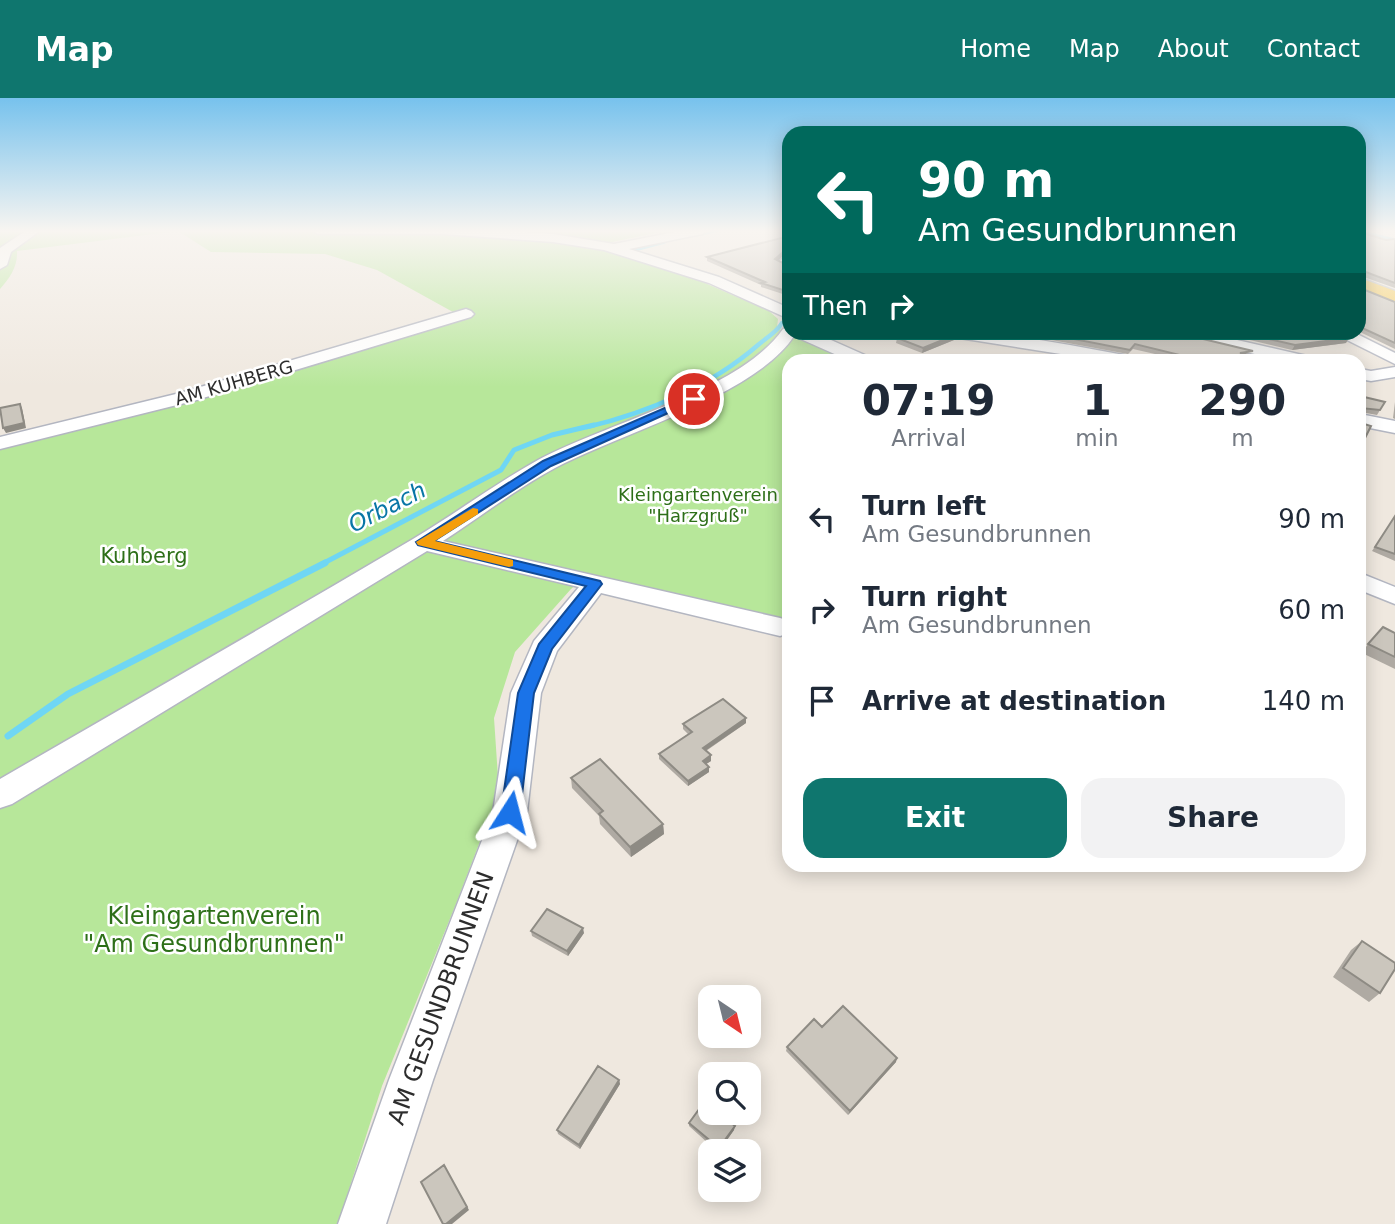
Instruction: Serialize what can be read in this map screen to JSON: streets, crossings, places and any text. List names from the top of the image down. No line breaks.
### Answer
{"streets":{"street":["AM KUHBERG","AM GESUNDBRUNNEN"]},"water":["Orbach"],"parks":["Kleingartenverein \"Harzgruß\"","Kuhberg","Kleingartenverein \"Am Gesundbrunnen\""],"north":"bottom right","page":{"header":"Map","nav":["Home","Map","About","Contact"],"turn":["90 m","Am Gesundbrunnen"],"then":"Then","eta":["07:19","Arrival","1","min","290","m"],"list":[{"name":"Turn left","note":"Am Gesundbrunnen","value":"90 m"},{"name":"Turn right","note":"Am Gesundbrunnen","value":"60 m"},{"name":"Arrive at destination","value":"140 m"}],"buttons":["Exit","Share"]}}
